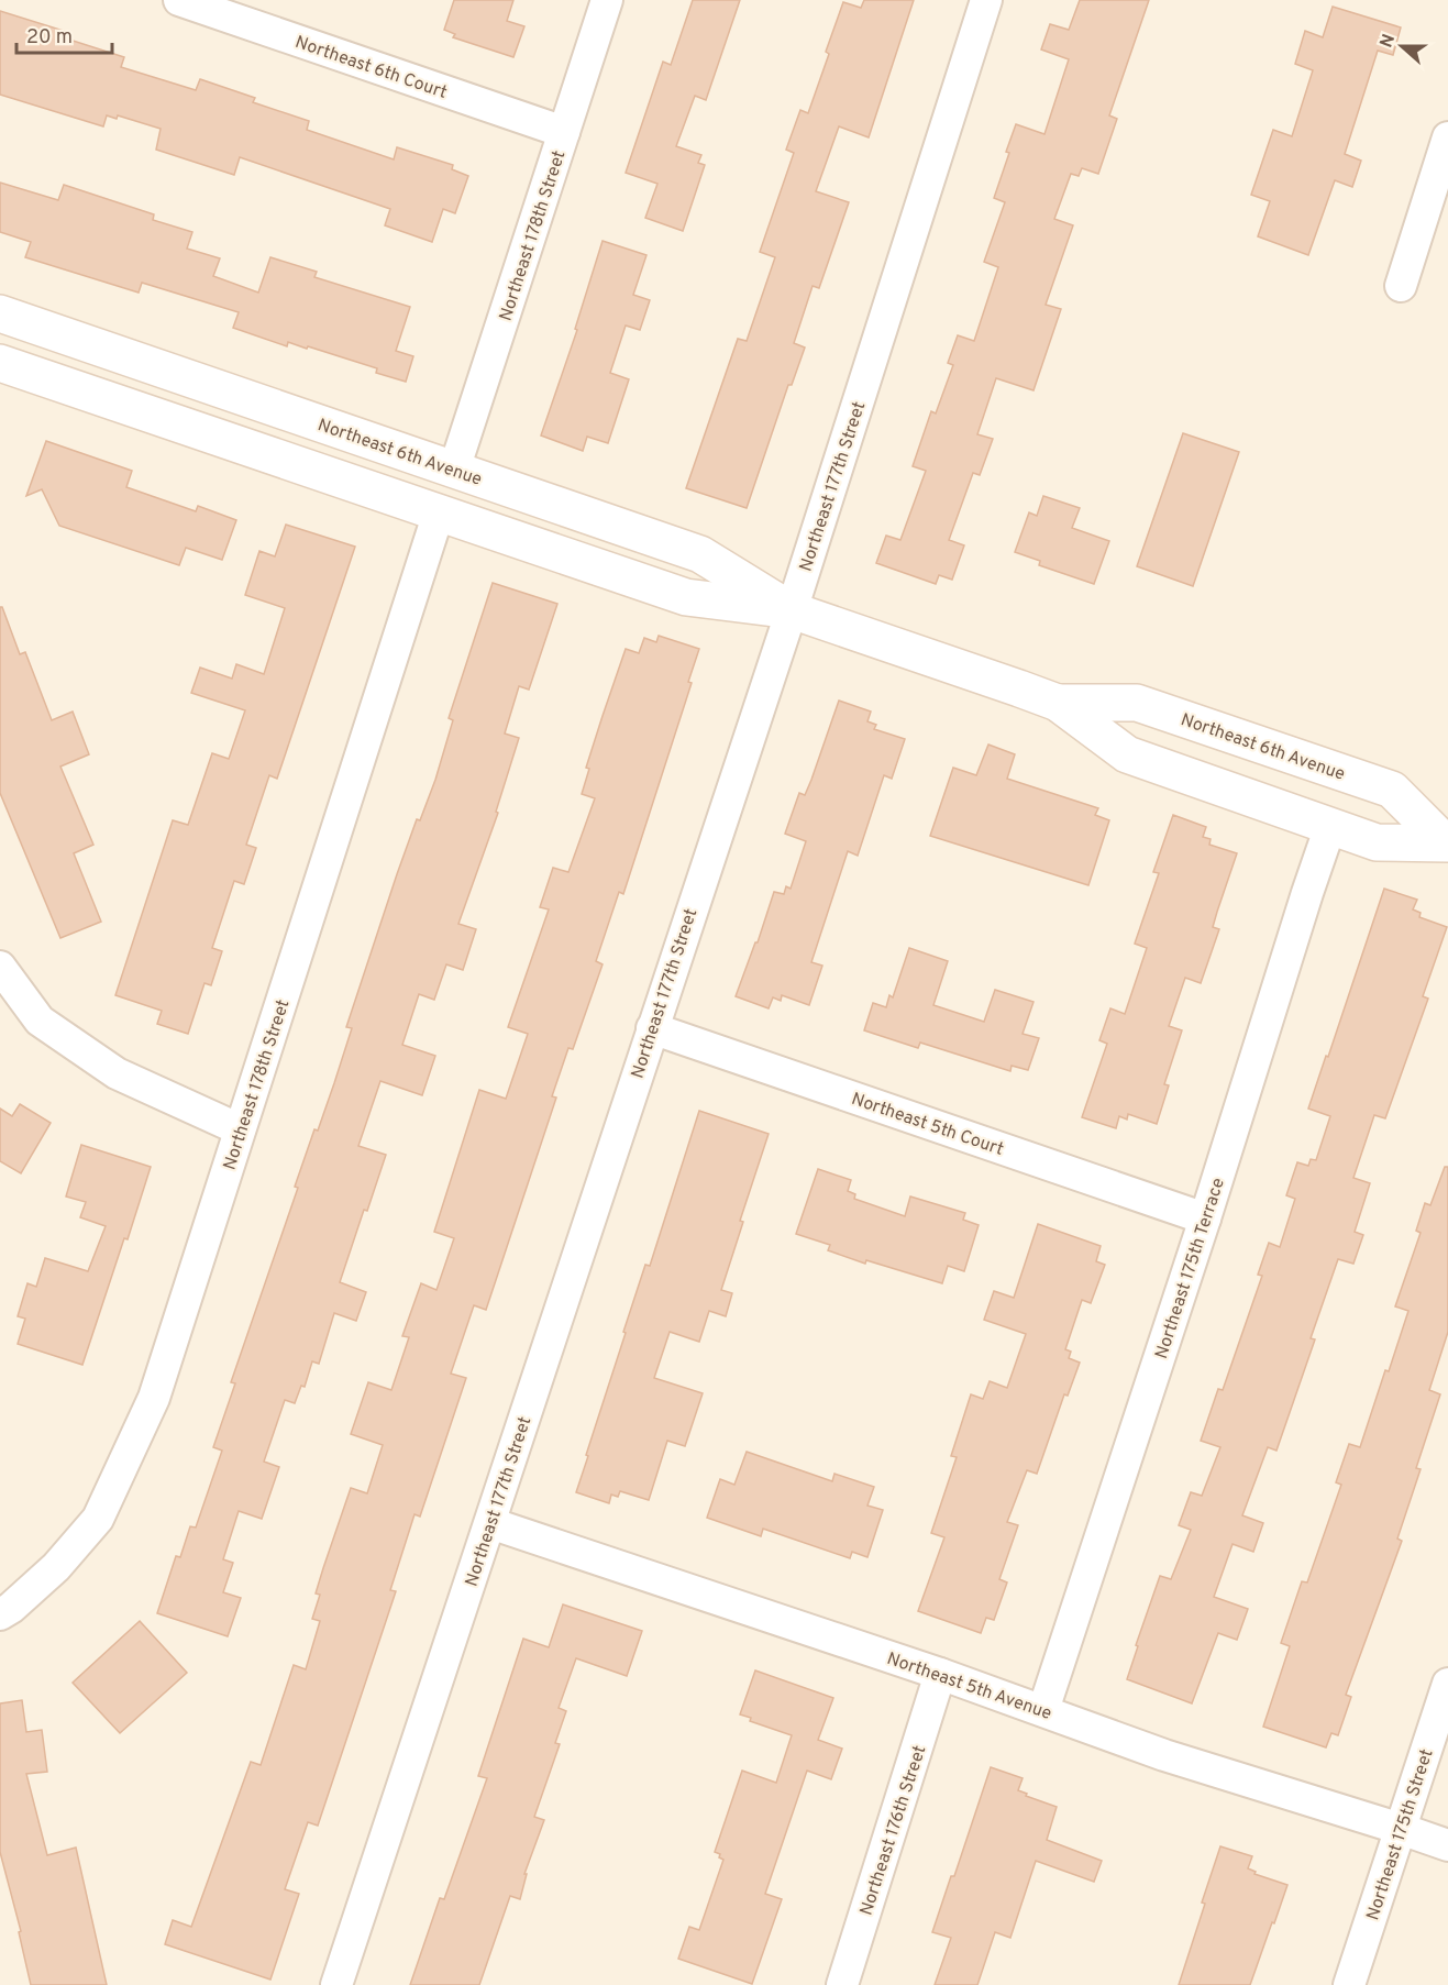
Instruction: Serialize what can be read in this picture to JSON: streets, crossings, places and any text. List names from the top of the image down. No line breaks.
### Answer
{"streets":{"main road":["Northeast 6th Avenue"],"street":["Northeast 6th Court","Northeast 178th Street","Northeast 177th Street","Northeast 5th Court","Northeast 175th Terrace","Northeast 5th Avenue","Northeast 176th Street","Northeast 175th Street"]},"crossings":[["Northeast 6th Court","Northeast 178th Street"],["Northeast 178th Street","Northeast 6th Avenue"],["Northeast 6th Avenue","Northeast 177th Street"],["Northeast 6th Avenue","Northeast 175th Terrace"],["Northeast 177th Street","Northeast 5th Court"],["Northeast 177th Street","Northeast 5th Avenue"],["Northeast 5th Court","Northeast 175th Terrace"],["Northeast 175th Terrace","Northeast 5th Avenue"],["Northeast 5th Avenue","Northeast 176th Street"],["Northeast 5th Avenue","Northeast 175th Street"]],"scale_bar":"20 m","north":"left"}
